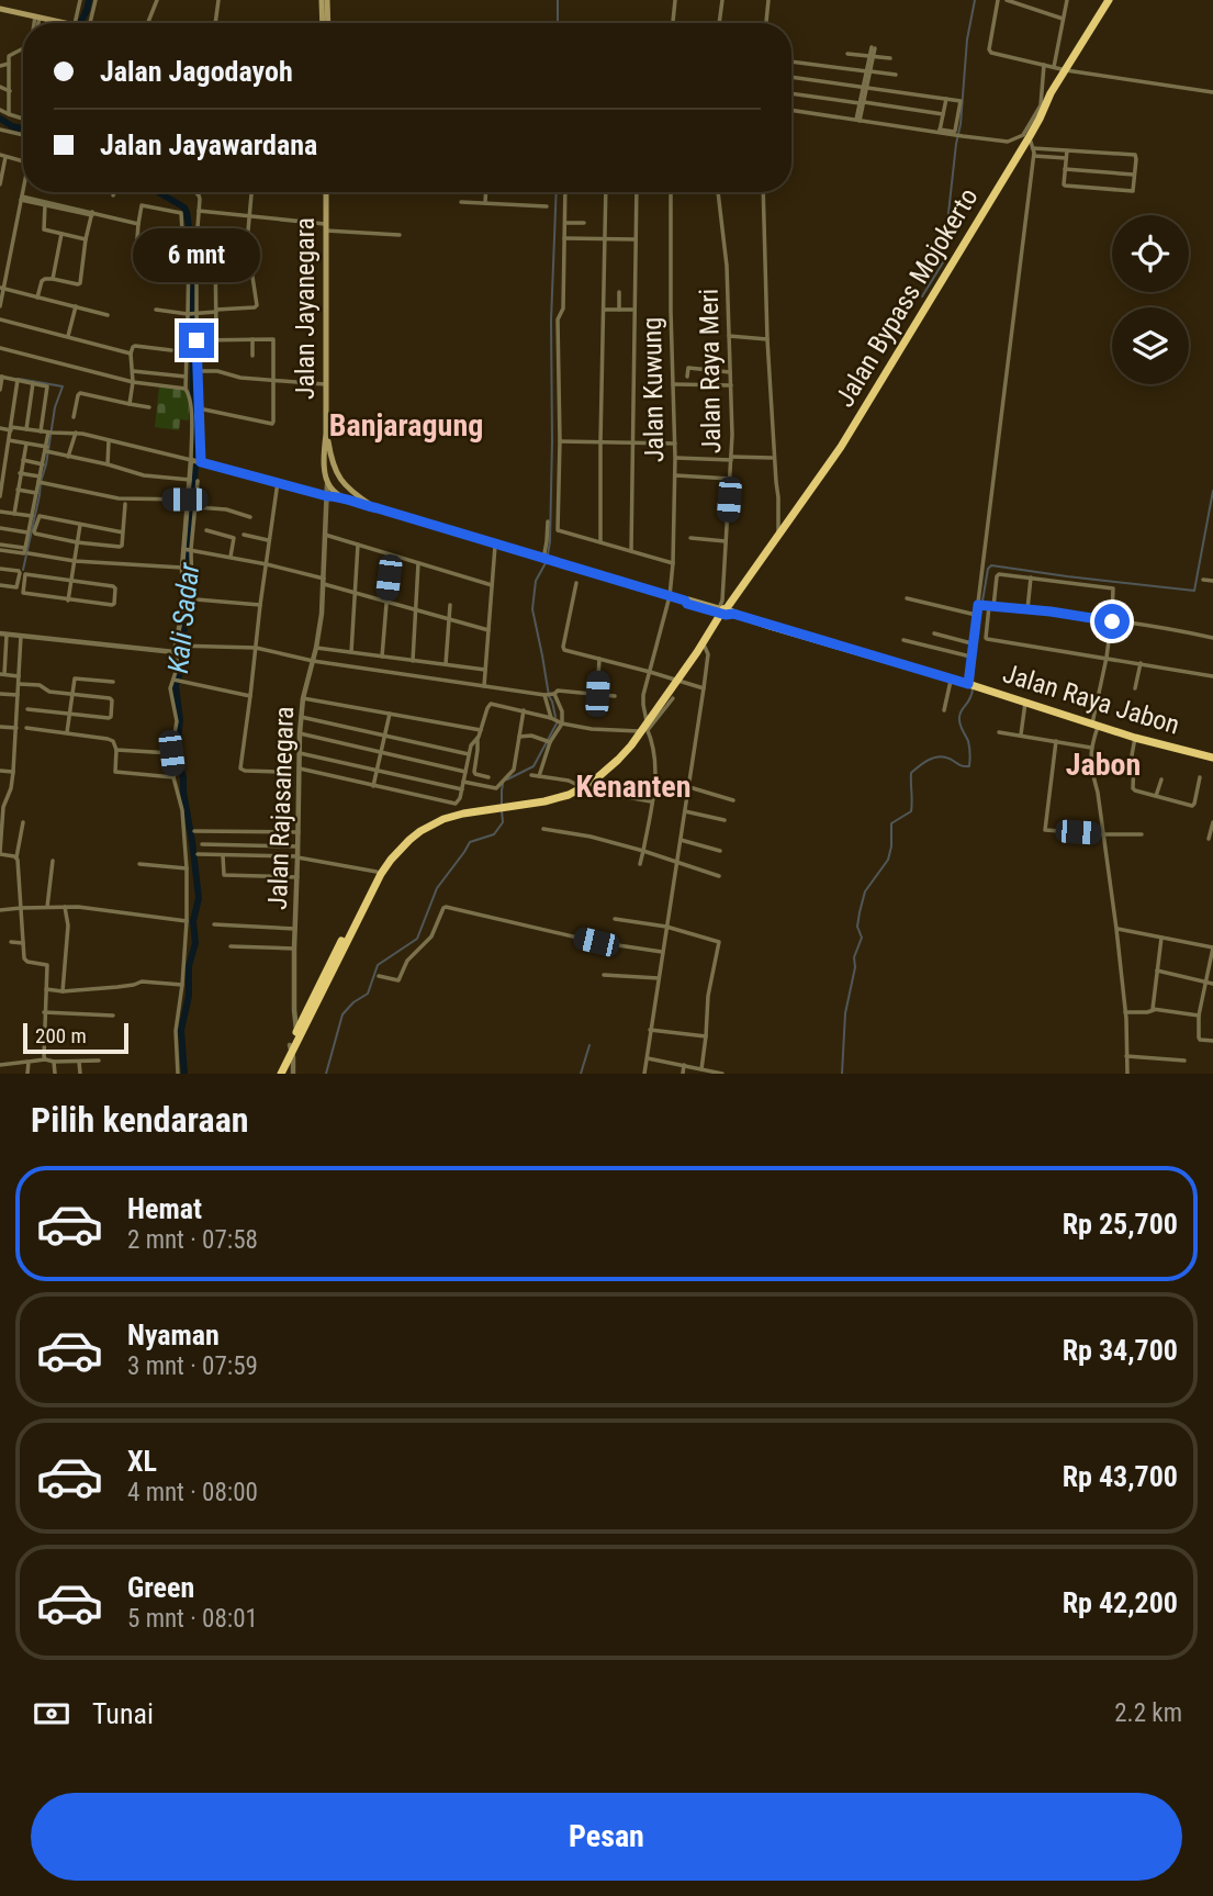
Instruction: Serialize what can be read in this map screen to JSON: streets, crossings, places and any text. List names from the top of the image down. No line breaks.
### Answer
{"streets":{"highway":["Jalan Bypass Mojokerto","Jalan Raya Jabon"],"main road":["Jalan Jayanegara"],"street":["Jalan Raya Meri","Jalan Kuwung","Jalan Rajasanegara"]},"crossings":[["Jalan Bypass Mojokerto","Jalan Jayanegara"],["Jalan Bypass Mojokerto","Jalan Raya Meri"],["Jalan Bypass Mojokerto","Jalan Kuwung"],["Jalan Bypass Mojokerto","Jalan Raya Jabon"],["Jalan Bypass Mojokerto","Jalan Rajasanegara"],["Jalan Jayanegara","Jalan Raya Meri"],["Jalan Jayanegara","Jalan Kuwung"],["Jalan Jayanegara","Jalan Raya Jabon"],["Jalan Jayanegara","Jalan Rajasanegara"],["Jalan Raya Meri","Jalan Raya Jabon"]],"districts":["Banjaragung","Jabon","Kenanten"],"water":["Kali Sadar"],"scale_bar":"200 m","page":{"banner":["Jalan Jagodayoh","Jalan Jayawardana"],"bubble":"6 mnt","scale":"200 m","heading":"Pilih kendaraan","list":[{"name":"Hemat","note":"2 mnt · 07:58","value":"Rp 25,700"},{"name":"Nyaman","note":"3 mnt · 07:59","value":"Rp 34,700"},{"name":"XL","note":"4 mnt · 08:00","value":"Rp 43,700"},{"name":"Green","note":"5 mnt · 08:01","value":"Rp 42,200"}],"pay":["Tunai","2.2 km"],"buttons":"Pesan"}}
